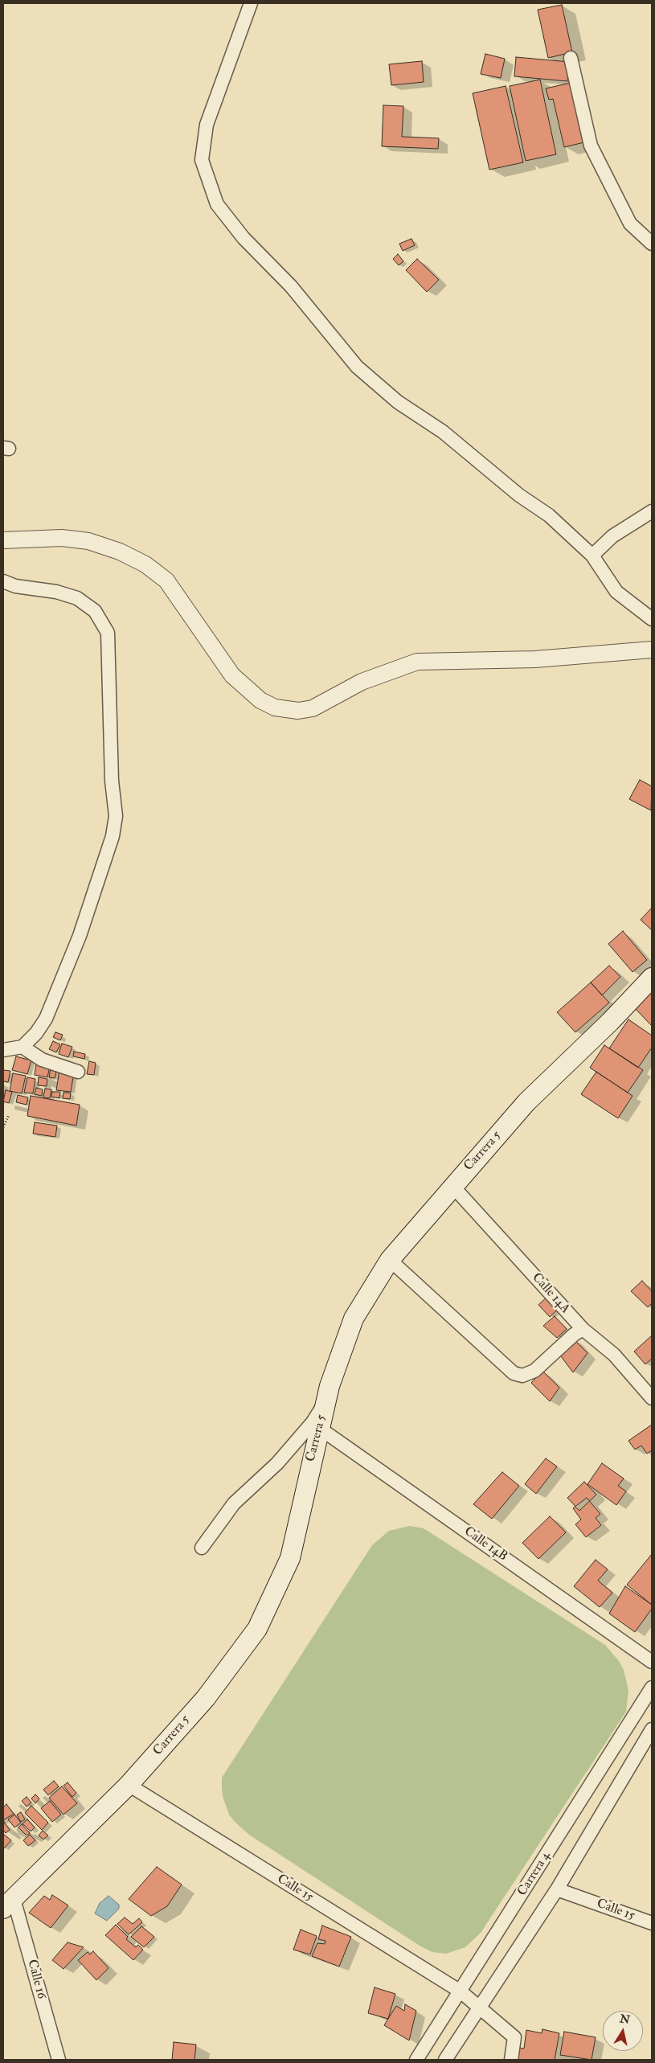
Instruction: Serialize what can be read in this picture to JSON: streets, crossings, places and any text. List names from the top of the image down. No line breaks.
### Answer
{"streets":{"main road":["Carrera 5"],"street":["Calle 14A","Calle 14B","Carrera 4","Calle 15","Calle 16"]},"crossings":[["Carrera 5","Calle 14A"],["Carrera 5","Calle 14B"],["Carrera 5","Calle 15"],["Carrera 5","Calle 16"],["Carrera 4","Calle 15"]],"north":"top"}
